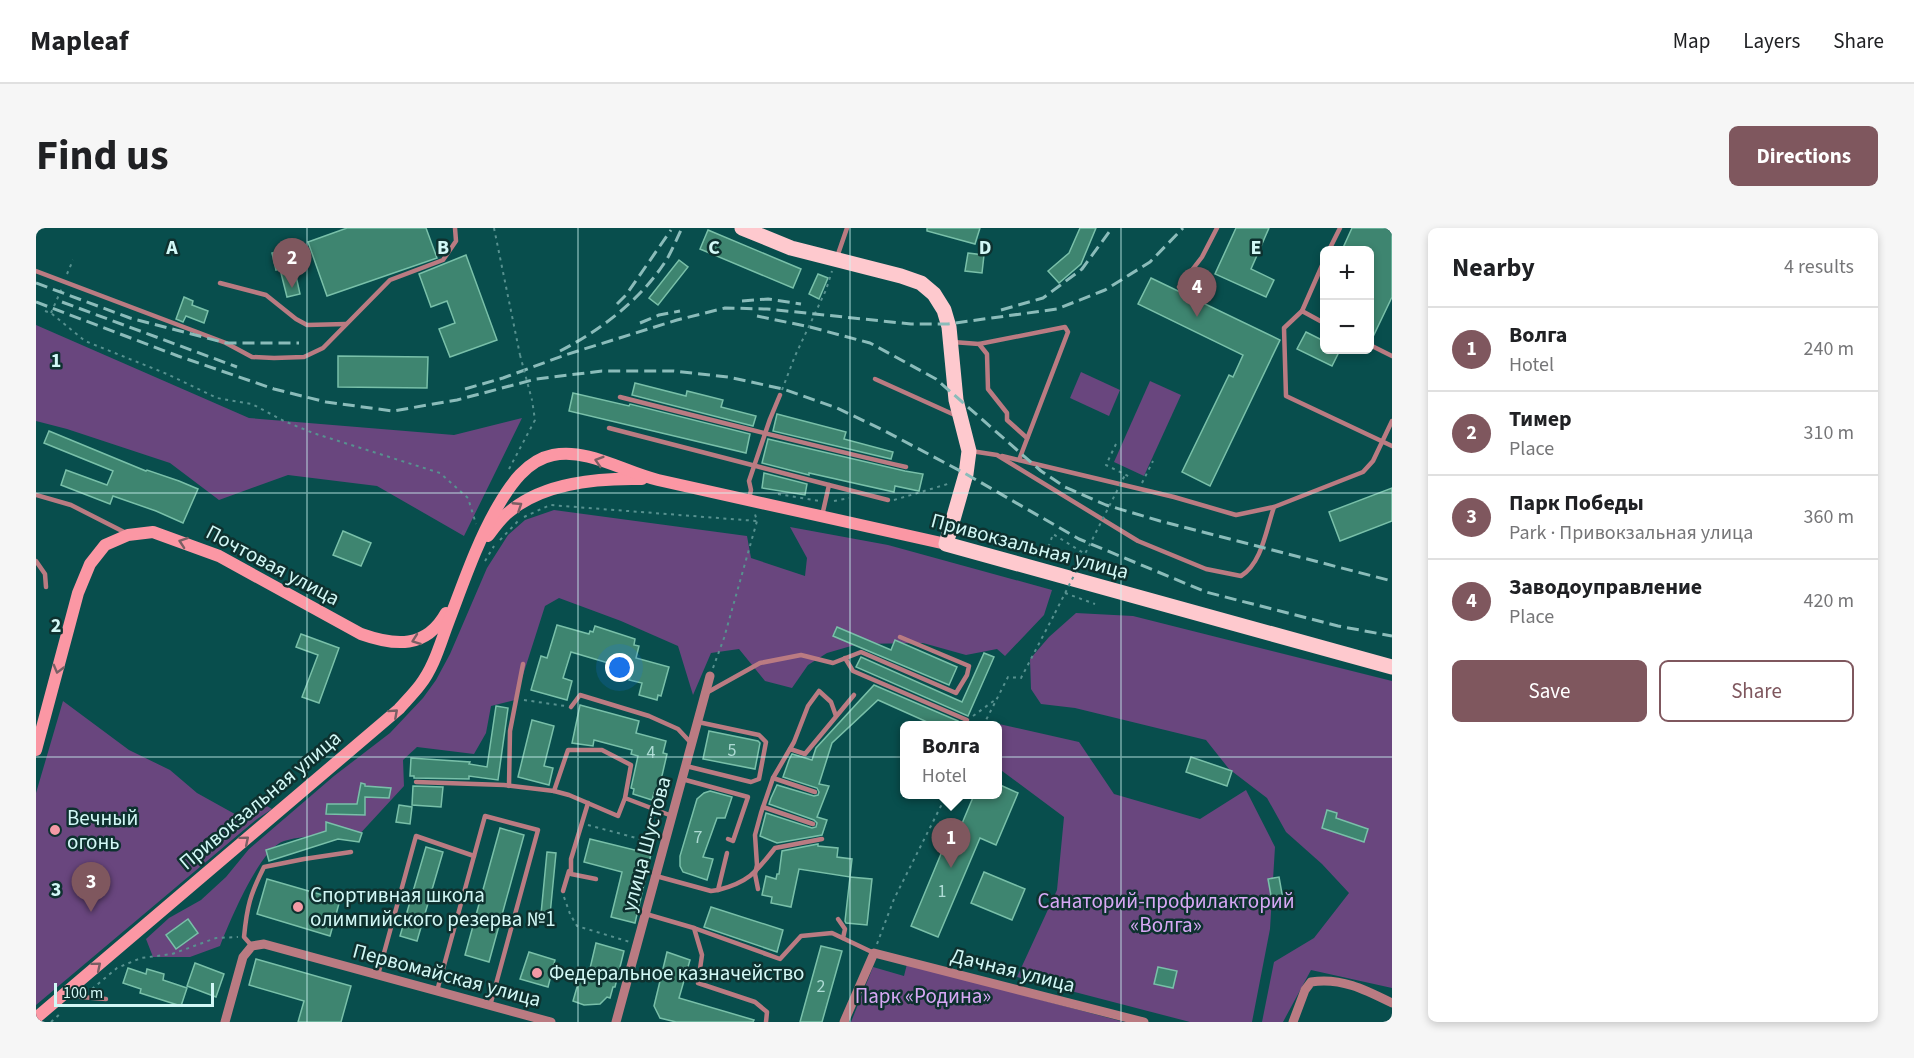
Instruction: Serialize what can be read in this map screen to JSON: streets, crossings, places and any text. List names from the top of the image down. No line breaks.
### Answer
{"streets":{"main road":["Привокзальная улица","Почтовая улица"],"street":["улица Шустова","Дачная улица","Первомайская улица"]},"crossings":[["Привокзальная улица","Почтовая улица"]],"one_way":["Привокзальная улица"],"parks":["Санаторий-профилакторий «Волга»","Парк «Родина»"],"places":["Вечный огонь","Спортивная школа олимпийского резерва №1","Федеральное казначейство"],"house_numbers":["5","4","7","1","2"],"scale_bar":"100 m","page":{"header":"Mapleaf","nav":["Map","Layers","Share"],"title":"Find us","buttons":["Directions",["Save","Share"]],"heading":["Nearby","4 results"],"pins":["2","4","1","3"],"map_buttons":["+","−"],"list":[{"mark":"1","name":"Волга","note":"Hotel","value":"240 m"},{"mark":"2","name":"Тимер","note":"Place","value":"310 m"},{"mark":"3","name":"Парк Победы","note":"Park · Привокзальная улица","value":"360 m"},{"mark":"4","name":"Заводоуправление","note":"Place","value":"420 m"}],"popup":["Волга","Hotel"],"scale":"100 m"},"grid":{"columns":["A","B","C","D","E"],"rows":["1","2","3"]}}
